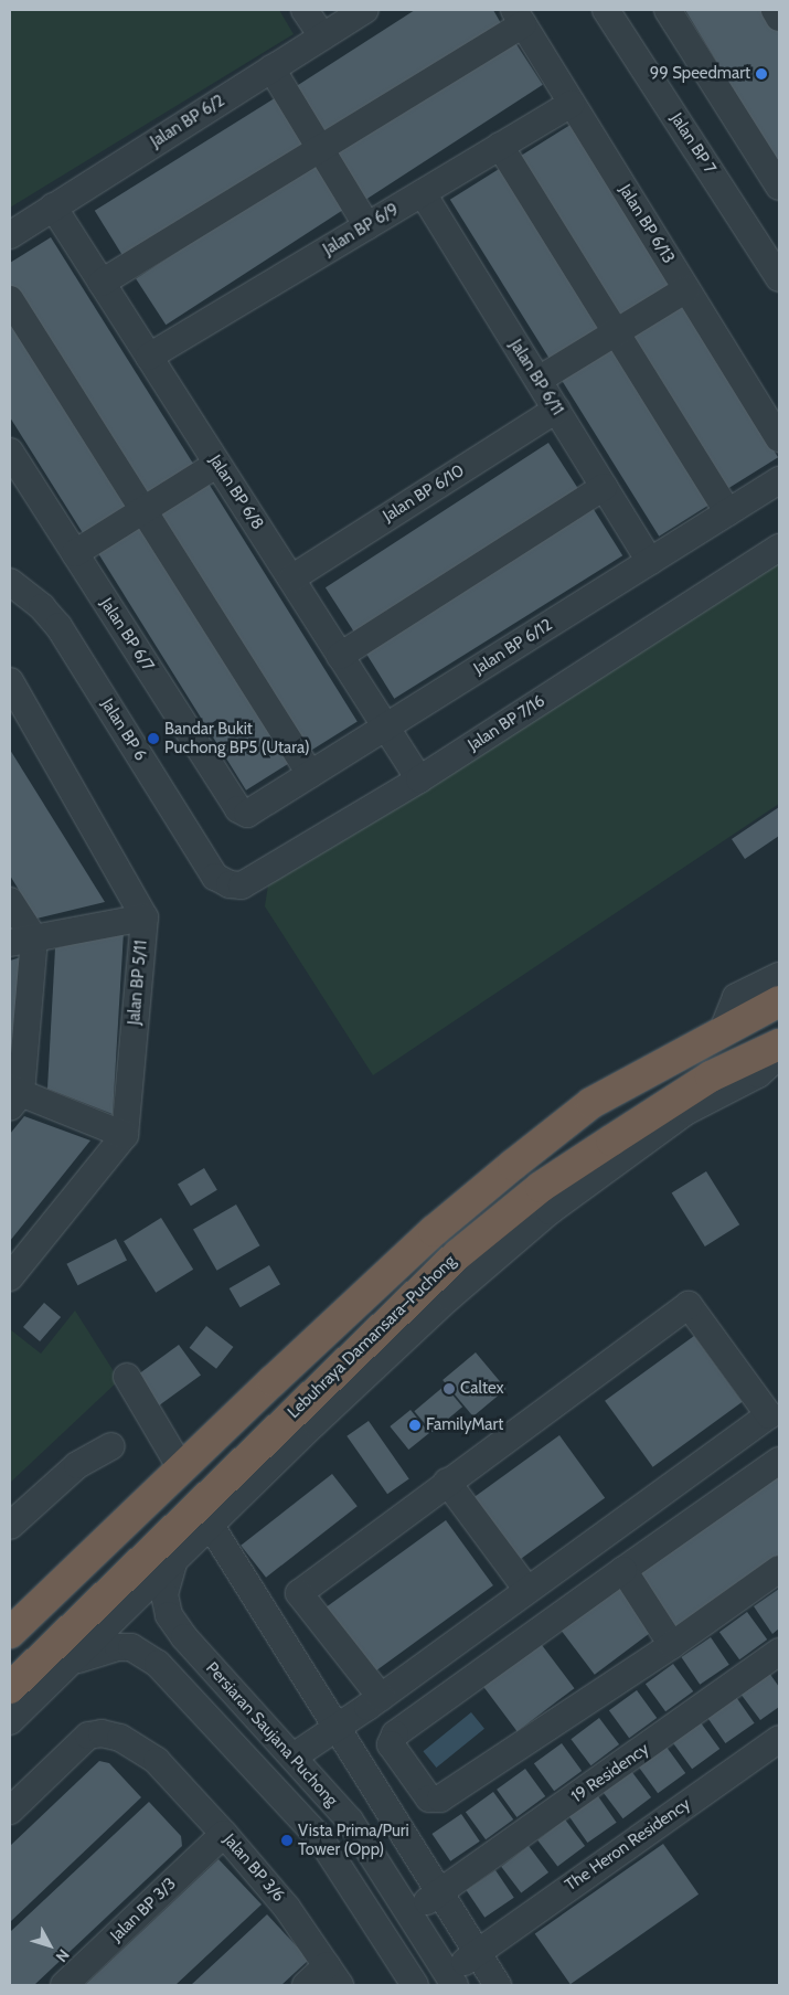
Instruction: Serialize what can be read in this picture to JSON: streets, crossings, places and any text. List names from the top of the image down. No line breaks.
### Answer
{"streets":{"highway":["Lebuhraya Damansara–Puchong"],"street":["Jalan BP 6/2","Jalan BP 7","Jalan BP 6/13","Jalan BP 6/9","Jalan BP 6/11","Jalan BP 6/8","Jalan BP 6/10","Jalan BP 6/7","Jalan BP 6/12","Jalan BP 7/16","Jalan BP 6","Jalan BP 5/11","Persiaran Saujana Puchong","19 Residency","The Heron Residency","Jalan BP 3/6","Jalan BP 3/3"]},"crossings":[["Jalan BP 6/2","Jalan BP 6/8"],["Jalan BP 6/13","Jalan BP 6/9"],["Jalan BP 6/9","Jalan BP 6/11"],["Jalan BP 6/9","Jalan BP 6/8"],["Jalan BP 6/11","Jalan BP 6/10"],["Jalan BP 6/11","Jalan BP 6/12"],["Jalan BP 6/8","Jalan BP 6/10"],["Jalan BP 6/8","Jalan BP 6/12"],["Jalan BP 6/8","Jalan BP 7/16"],["Jalan BP 6/7","Jalan BP 6/12"],["Jalan BP 7/16","Jalan BP 6"],["Persiaran Saujana Puchong","19 Residency"],["Persiaran Saujana Puchong","The Heron Residency"],["Jalan BP 3/6","Jalan BP 3/3"]],"places":["99 Speedmart","Bandar Bukit Puchong BP5 (Utara)","Caltex","FamilyMart","Vista Prima/Puri Tower (Opp)"],"north":"bottom right"}
